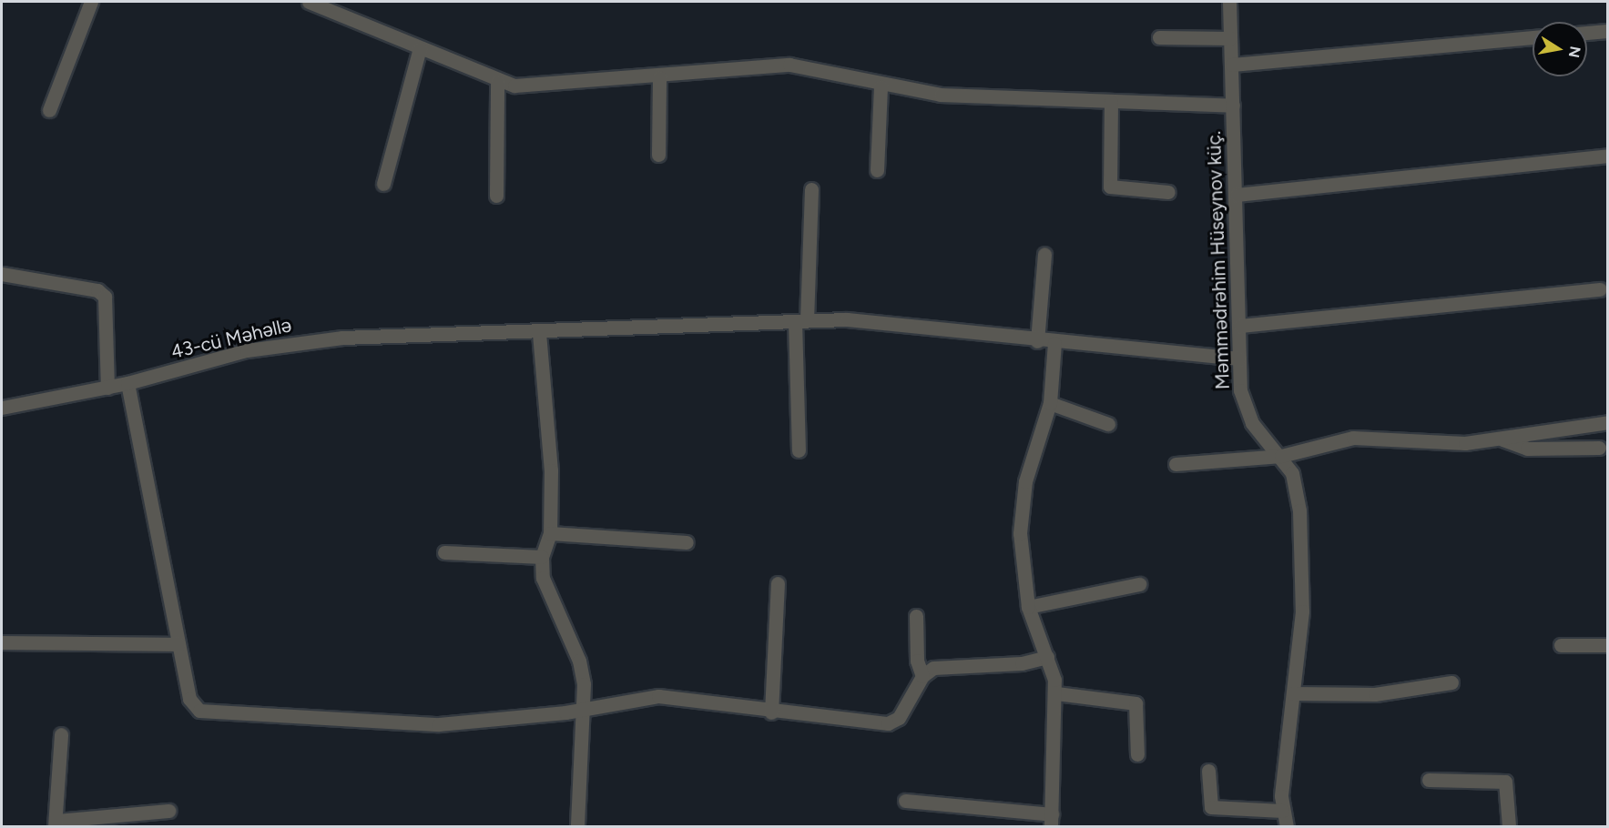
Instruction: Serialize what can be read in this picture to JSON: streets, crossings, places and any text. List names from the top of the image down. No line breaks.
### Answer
{"streets":{"street":["Məmmədrəhim Hüseynov küç.","43-cü Məhəllə"]},"crossings":[["Məmmədrəhim Hüseynov küç.","43-cü Məhəllə"]],"north":"right"}
